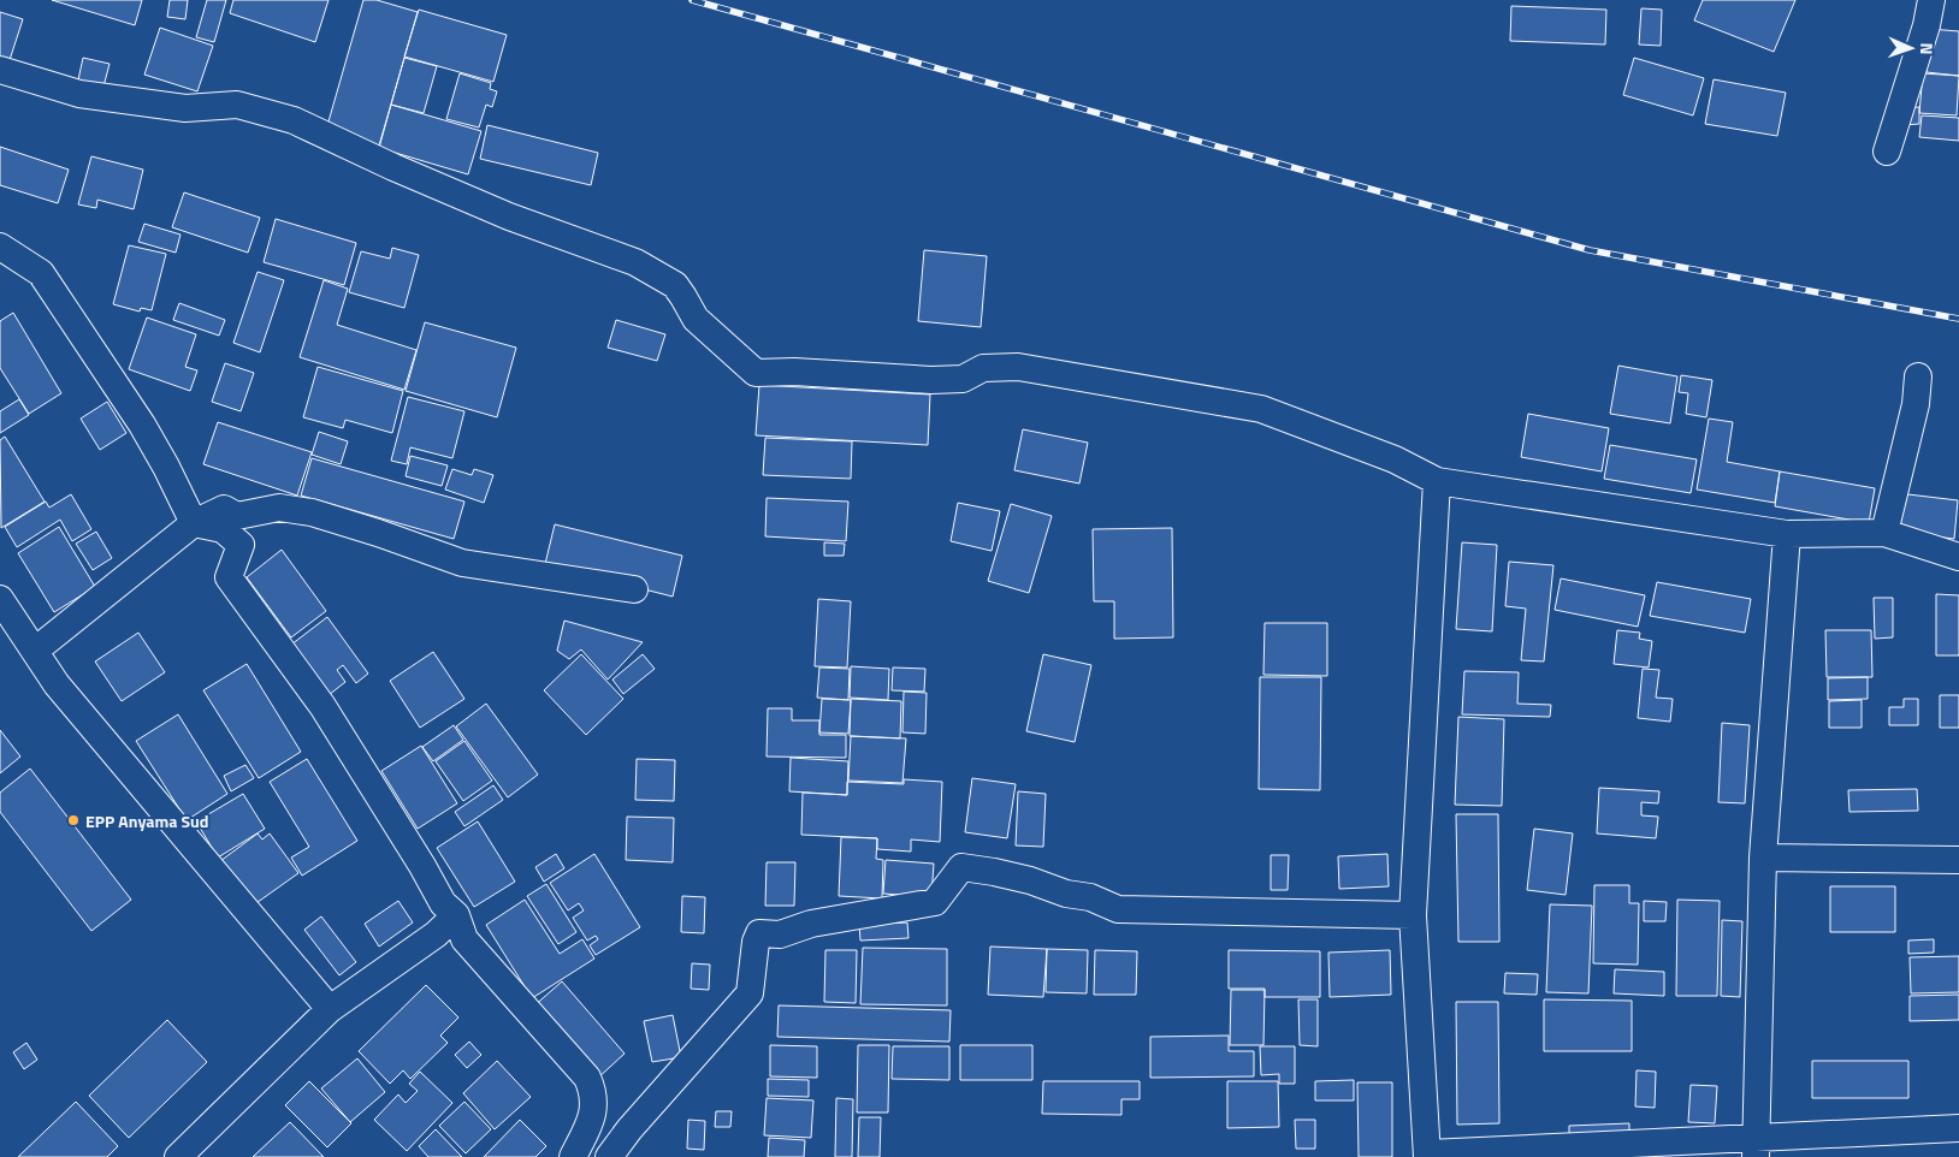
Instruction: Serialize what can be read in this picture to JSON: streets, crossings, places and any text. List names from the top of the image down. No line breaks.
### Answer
{"places":["EPP Anyama Sud"],"north":"right"}
